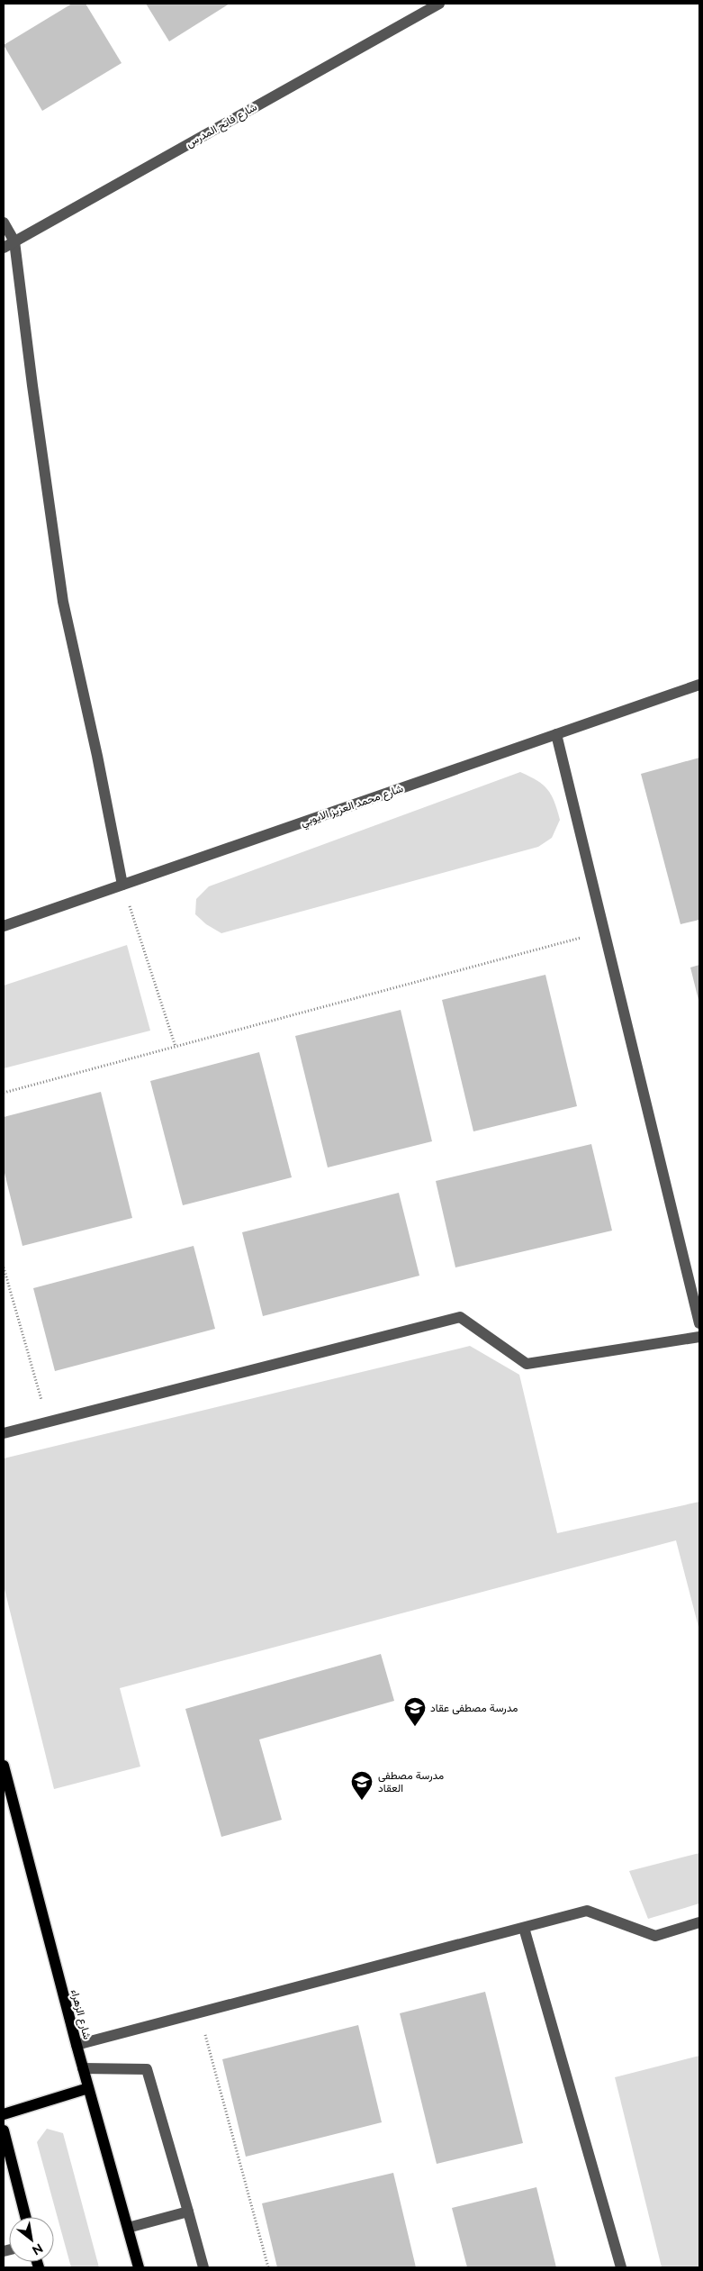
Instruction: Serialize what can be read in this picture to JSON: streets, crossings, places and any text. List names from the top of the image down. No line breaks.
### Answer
{"streets":{"main road":["شارع الزهراء"],"street":["شارع فاتح المدرس","شارع محمد العزيز الايوبي"]},"places":{"school or university":["مدرسة مصطفى عقاد","مدرسة مصطفى العقاد"]},"north":"bottom right"}
